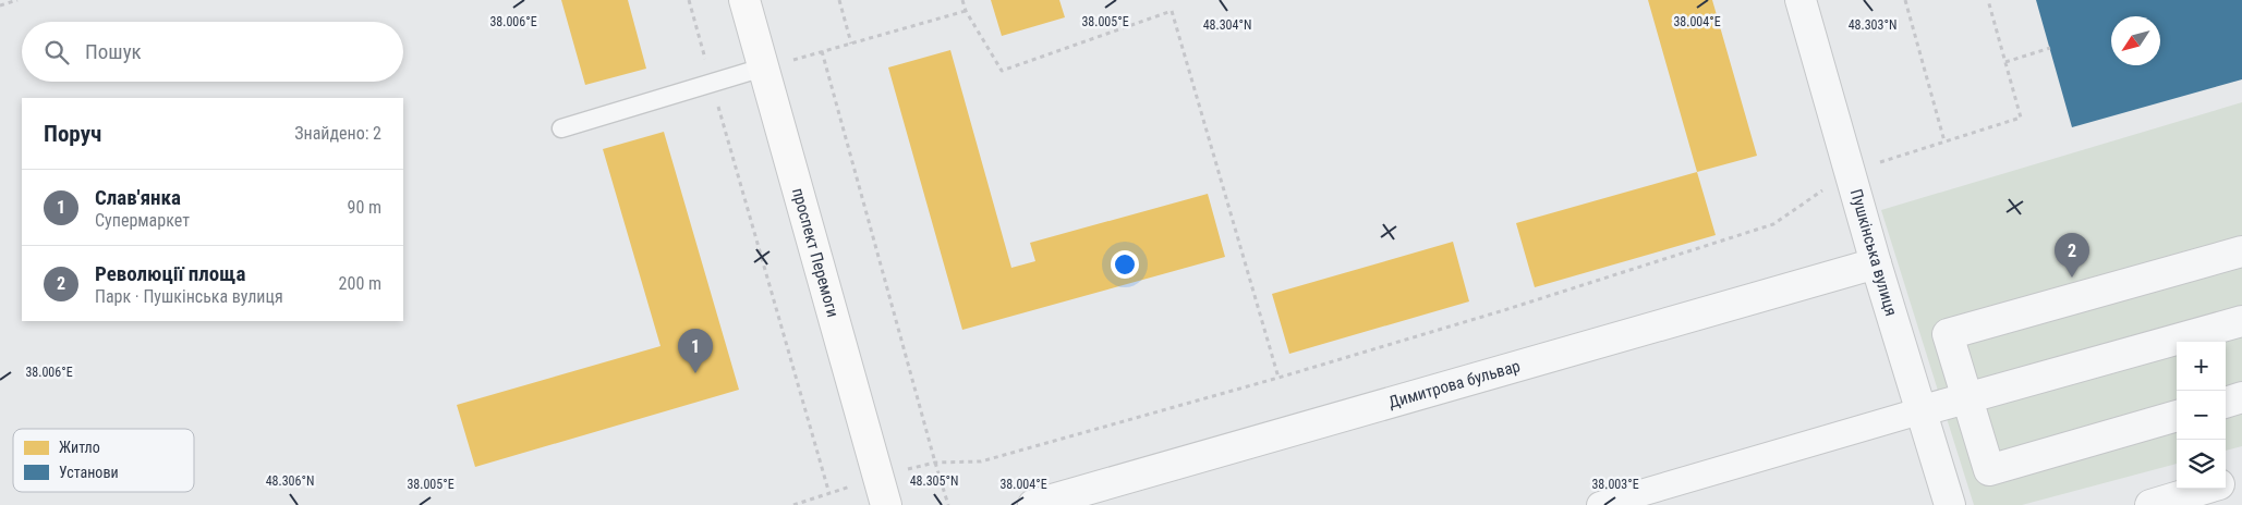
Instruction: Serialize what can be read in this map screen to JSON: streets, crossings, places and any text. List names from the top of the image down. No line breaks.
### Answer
{"streets":{"main road":["проспект Перемоги"],"street":["Пушкінська вулиця","Димитрова бульвар"]},"crossings":[["Пушкінська вулиця","Димитрова бульвар"]],"legend":["Житло","Установи"],"north":"bottom left","page":{"search":"Пошук","heading":["Поруч","Знайдено: 2"],"list":[{"mark":"1","name":"Слав'янка","note":"Супермаркет","value":"90 m"},{"mark":"2","name":"Революції площа","note":"Парк · Пушкінська вулиця","value":"200 m"}],"pins":["2","1"],"map_buttons":["+","−"]},"coordinates":["38.006°E","38.005°E","38.004°E","48.304°N","48.303°N","48.306°N","48.305°N","38.003°E"]}
